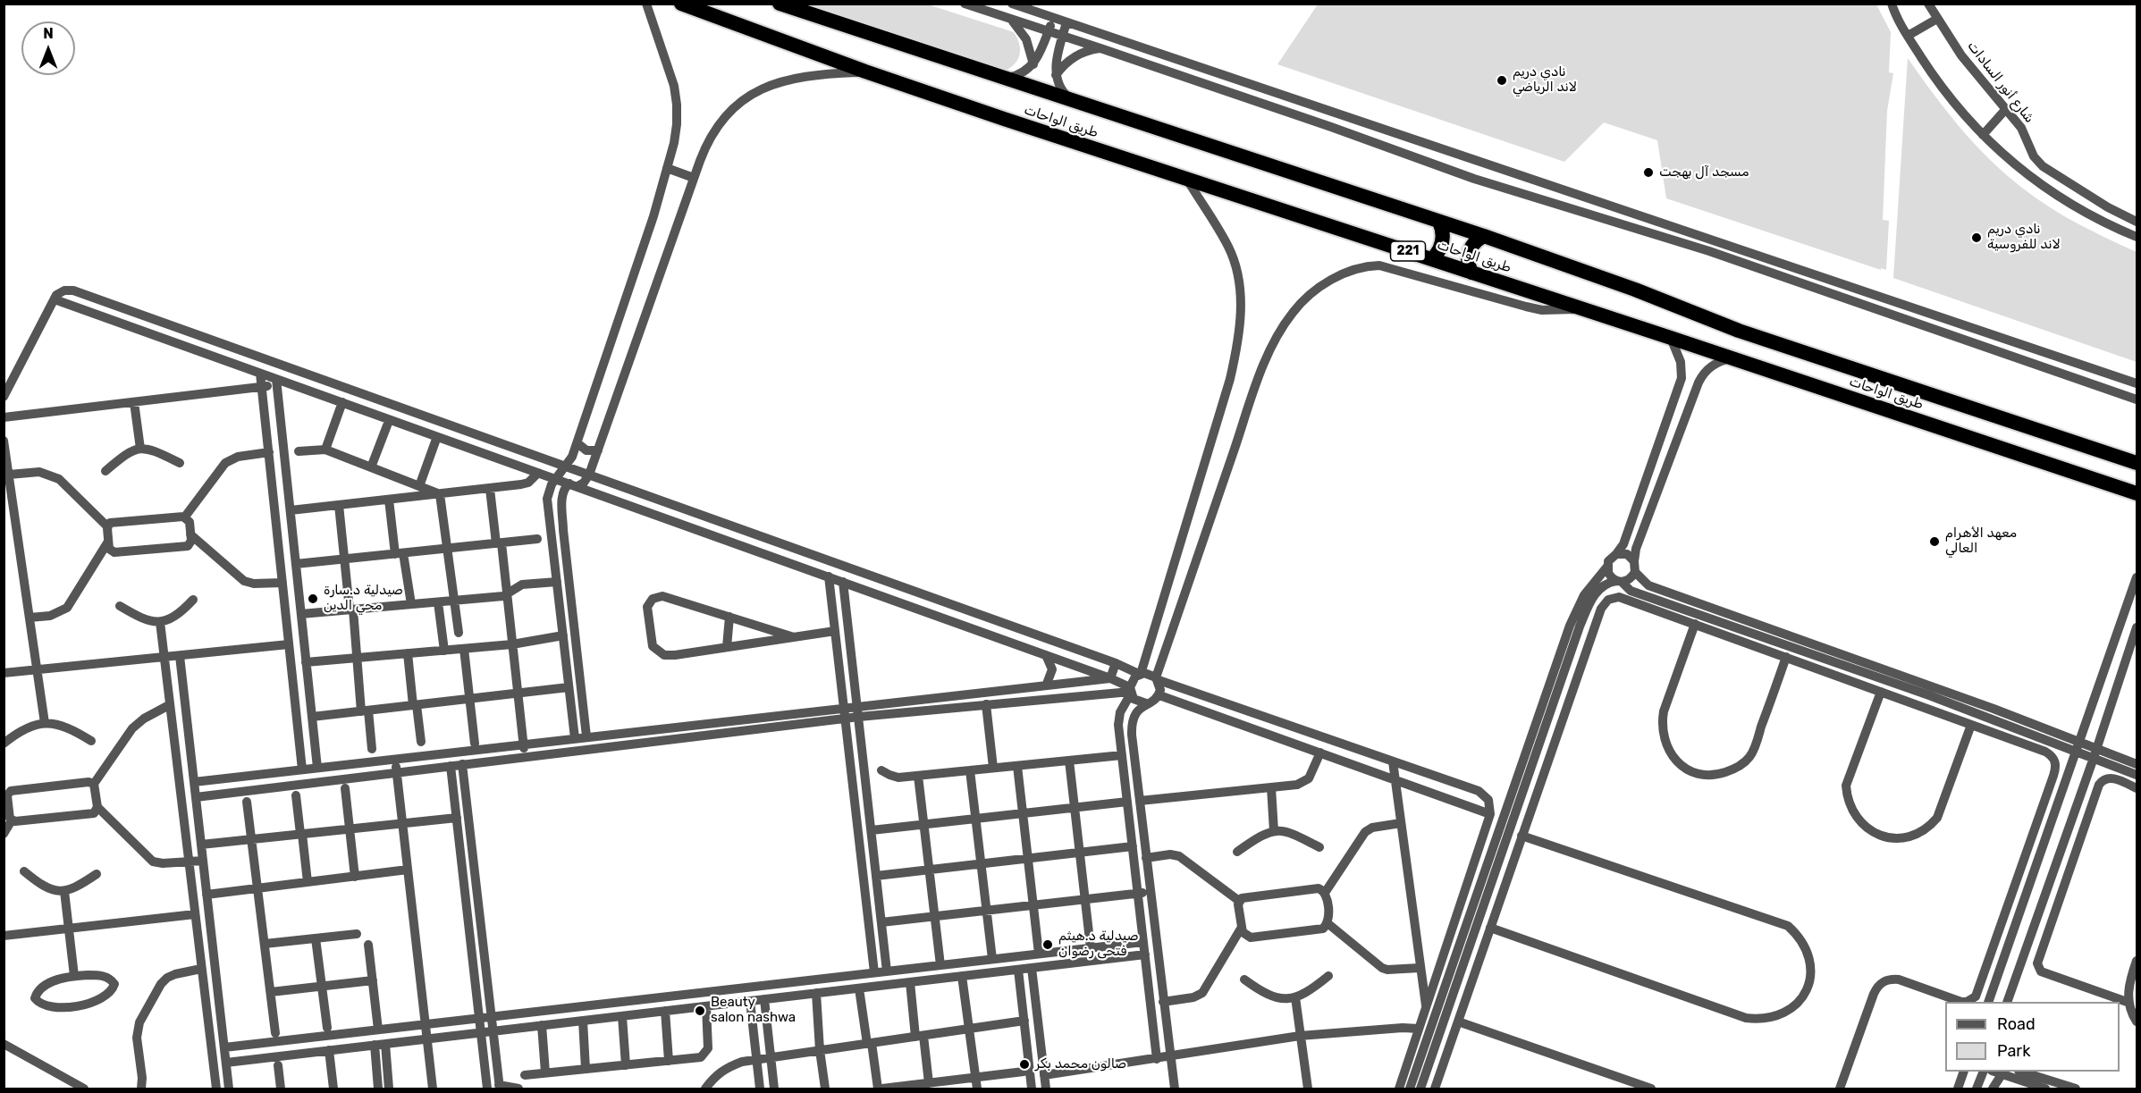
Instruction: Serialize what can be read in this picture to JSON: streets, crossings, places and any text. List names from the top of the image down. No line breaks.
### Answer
{"streets":{"highway":["طريق الواحات","221"],"street":["شارع أنور السادات"]},"places":["نادي دريم لاند الرياضي","مسجد آل بهجت","نادي دريم لاند للفروسية","معهد الأهرام العالي","صيدلية د.سارة محي الدين","صيدلية د.هيثم فتحى رضوان","Beauty salon nashwa","صالون محمد بكر"],"legend":["Road","Park"],"north":"top"}
